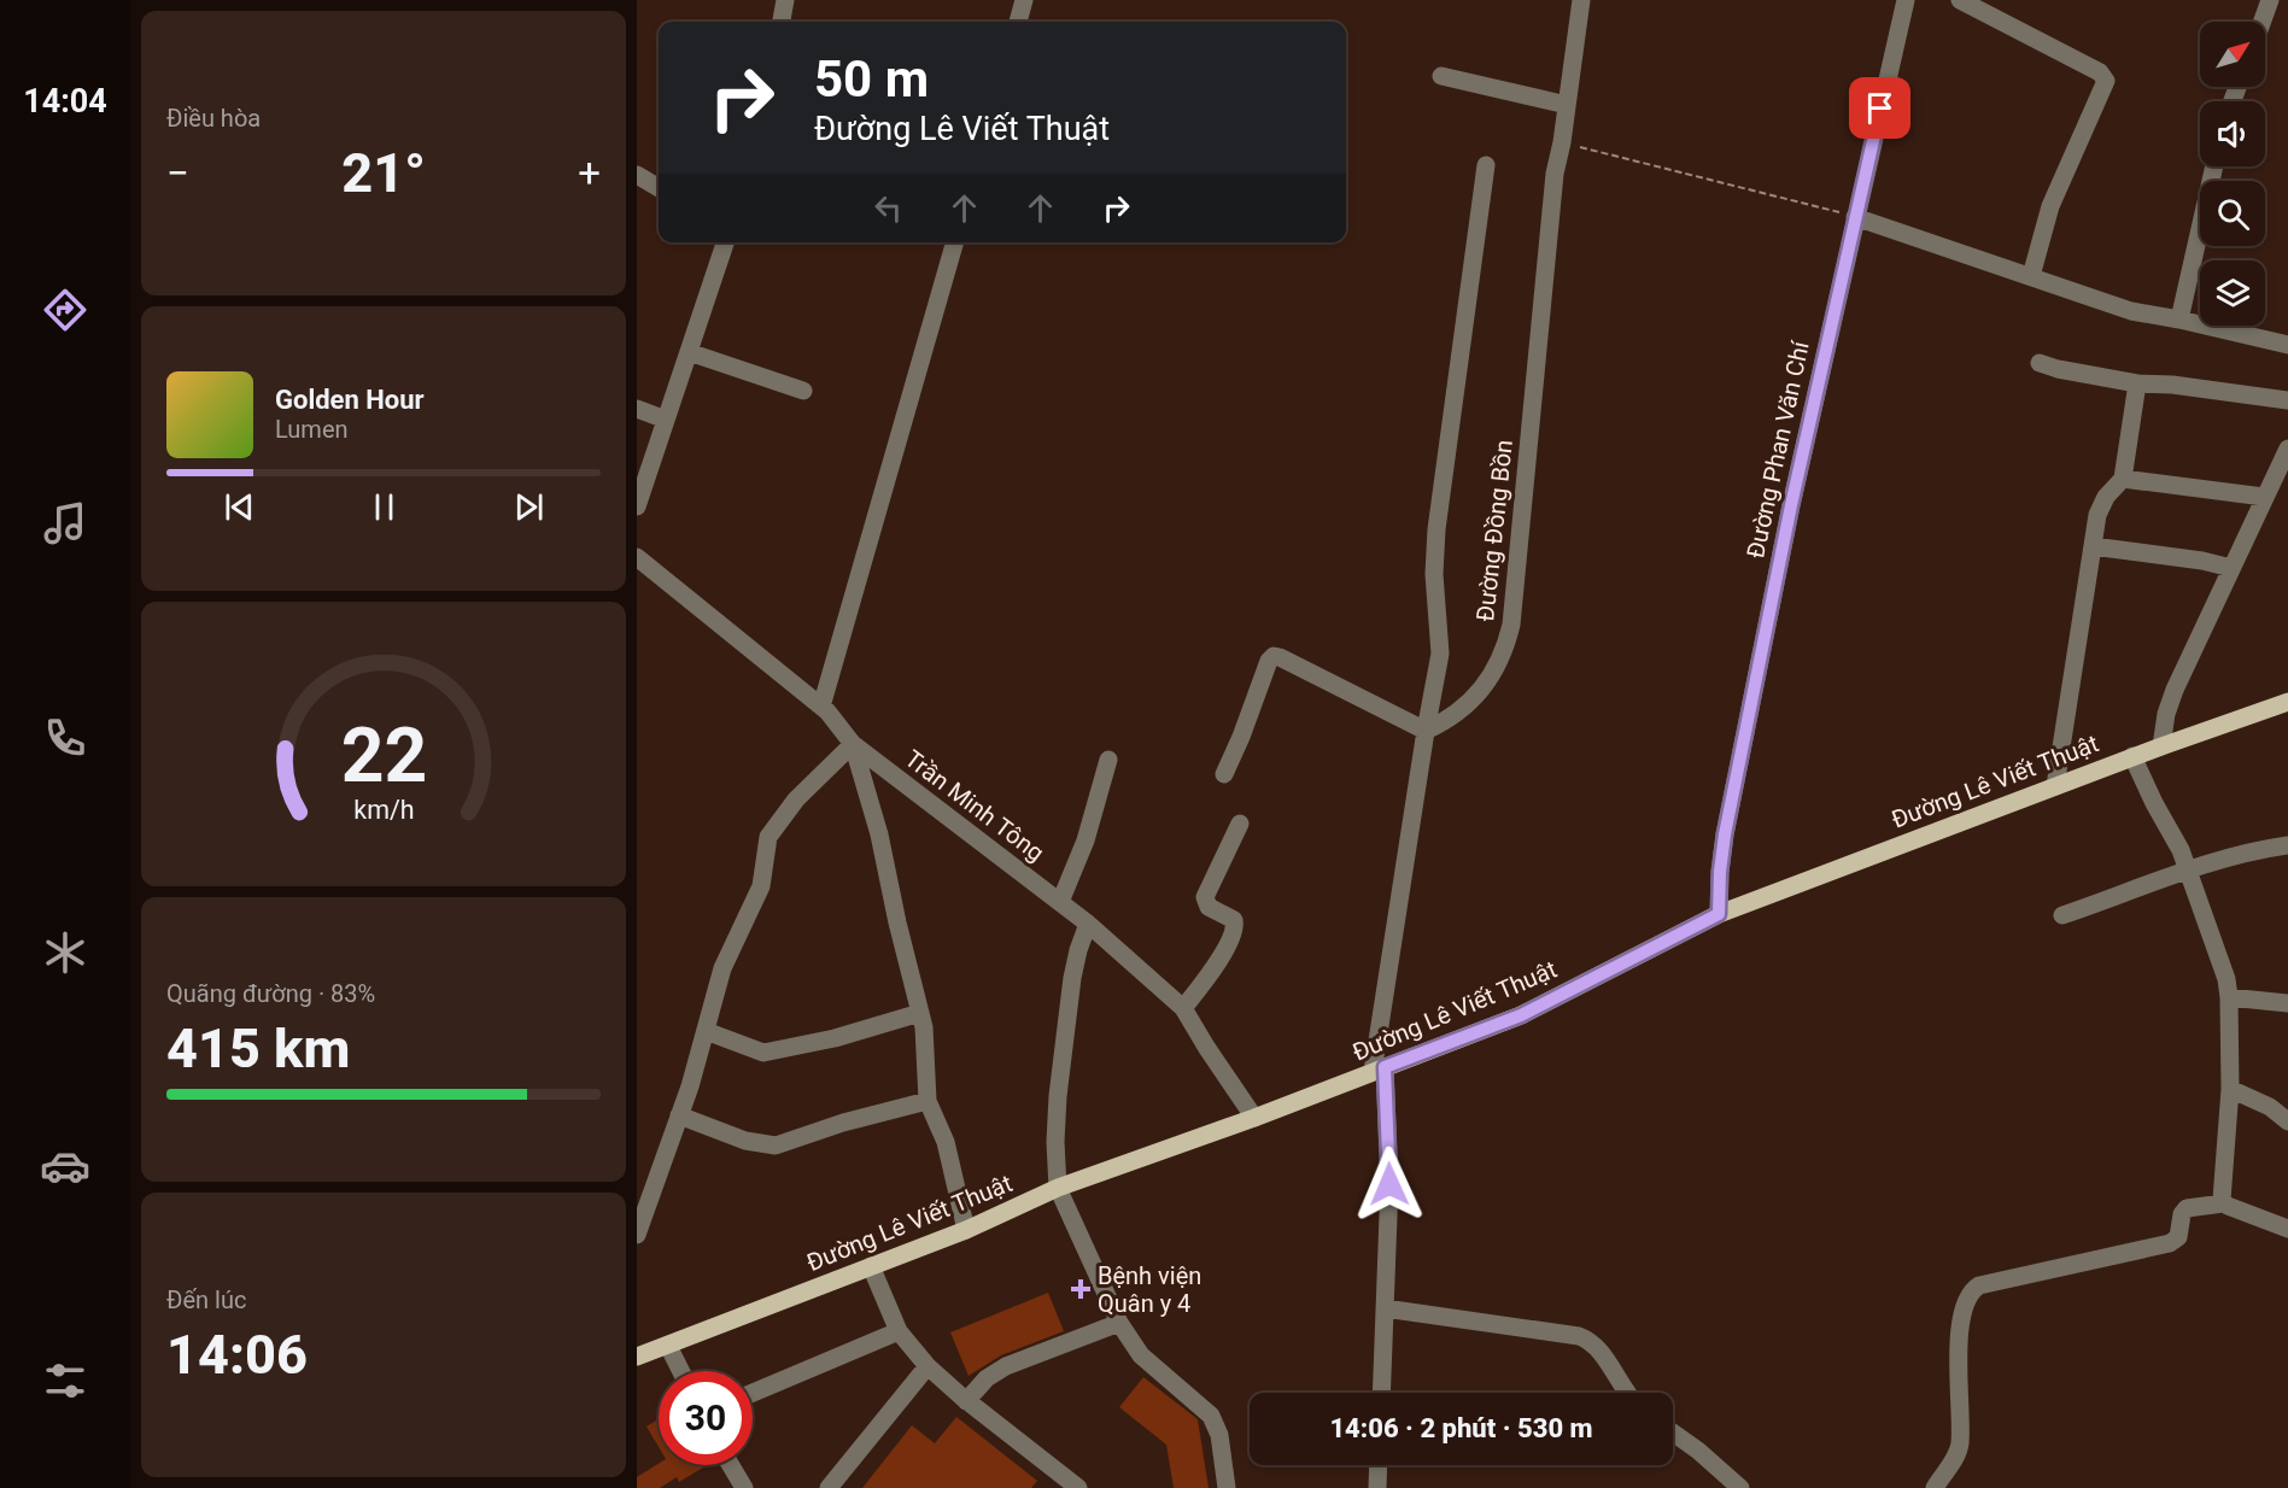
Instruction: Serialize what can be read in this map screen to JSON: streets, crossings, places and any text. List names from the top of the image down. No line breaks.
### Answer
{"streets":{"main road":["Đường Lê Viết Thuật"],"street":["Đường Phan Văn Chí","Đường Đồng Bồn","Trần Minh Tông"]},"crossings":[["Đường Phan Văn Chí","Đường Lê Viết Thuật"],["Đường Lê Viết Thuật","Trần Minh Tông"]],"places":{"health":["Bệnh viện Quân y 4"]},"north":"top right","page":{"tabs":"14:04","tile":["Điều hòa",["Quãng đường · 83%","415 km"],["Đến lúc","14:06"]],"turn":["50 m","Đường Lê Viết Thuật"],"heat":["−","21°","+"],"song":["Golden Hour","Lumen"],"limit":"30","trip":"14:06 · 2 phút · 530 m","gauge":["22","km/h"]}}
